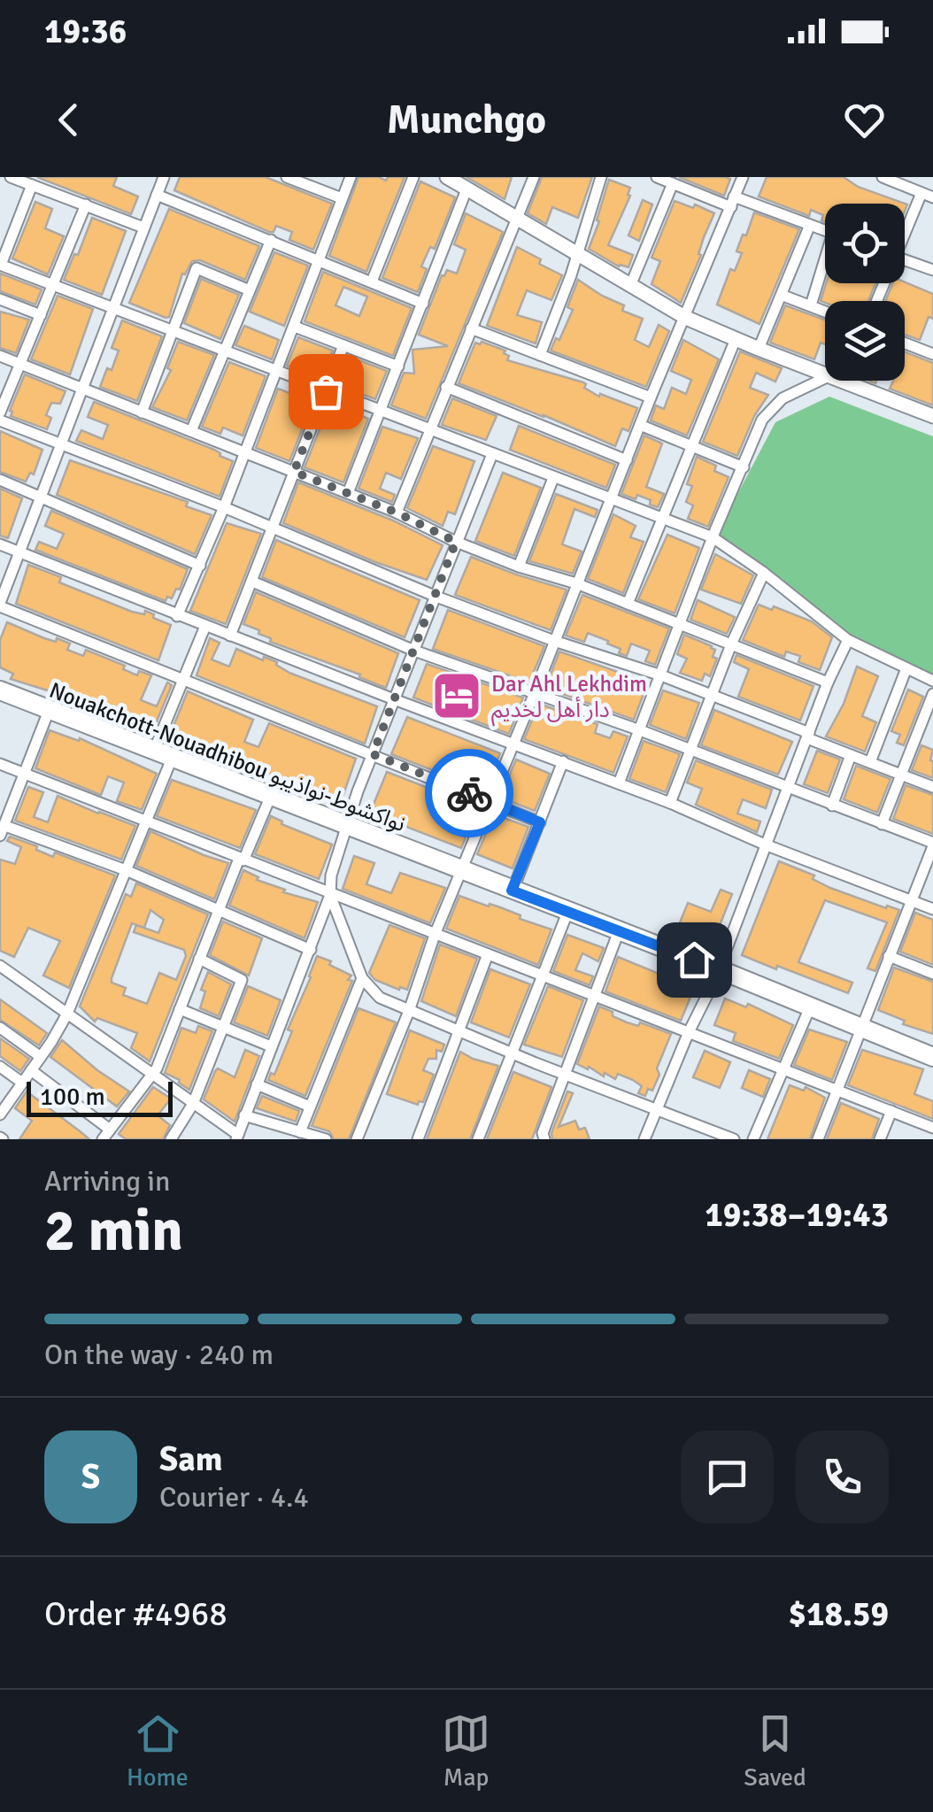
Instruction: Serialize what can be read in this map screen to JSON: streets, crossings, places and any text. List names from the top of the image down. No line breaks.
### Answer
{"streets":{"highway":["Nouakchott-Nouadhibou نواكشوط-نواذيبو"]},"places":{"hotel":["Dar Ahl Lekhdim دار أهل لخديم"]},"scale_bar":"100 m","page":{"status":"19:36","header":"Munchgo","scale":"100 m","heading":["2 min","Arriving in","19:38–19:43"],"panel":["Sam","Courier · 4.4","Order #4968","$18.59"],"bar":"On the way · 240 m","round":"S","tabs":["Home","Map","Saved"]}}
